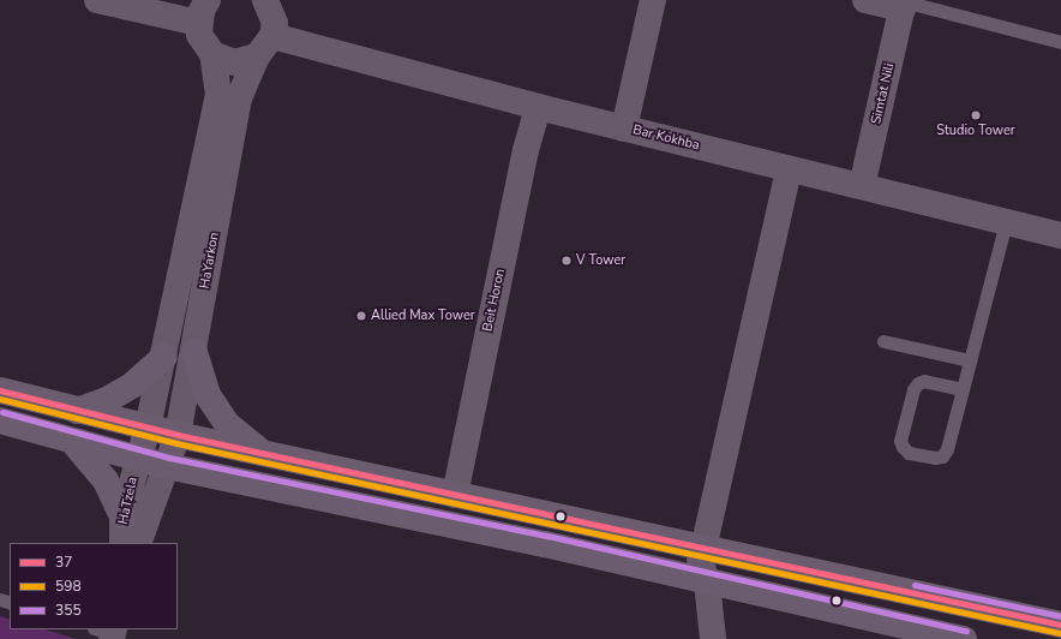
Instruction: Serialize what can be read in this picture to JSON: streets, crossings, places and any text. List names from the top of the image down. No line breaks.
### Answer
{"streets":{"street":["Simtat Nili","Bar Kokhba","HaYarkon","Beit Horon","HaTzela"]},"crossings":[["Simtat Nili","Bar Kokhba"],["Bar Kokhba","HaYarkon"],["Bar Kokhba","Beit Horon"],["HaYarkon","HaTzela"]],"places":["Studio Tower","V Tower","Allied Max Tower"],"lines":["transit line 37","transit line 598","transit line 355"],"legend":["37","598","355"]}
